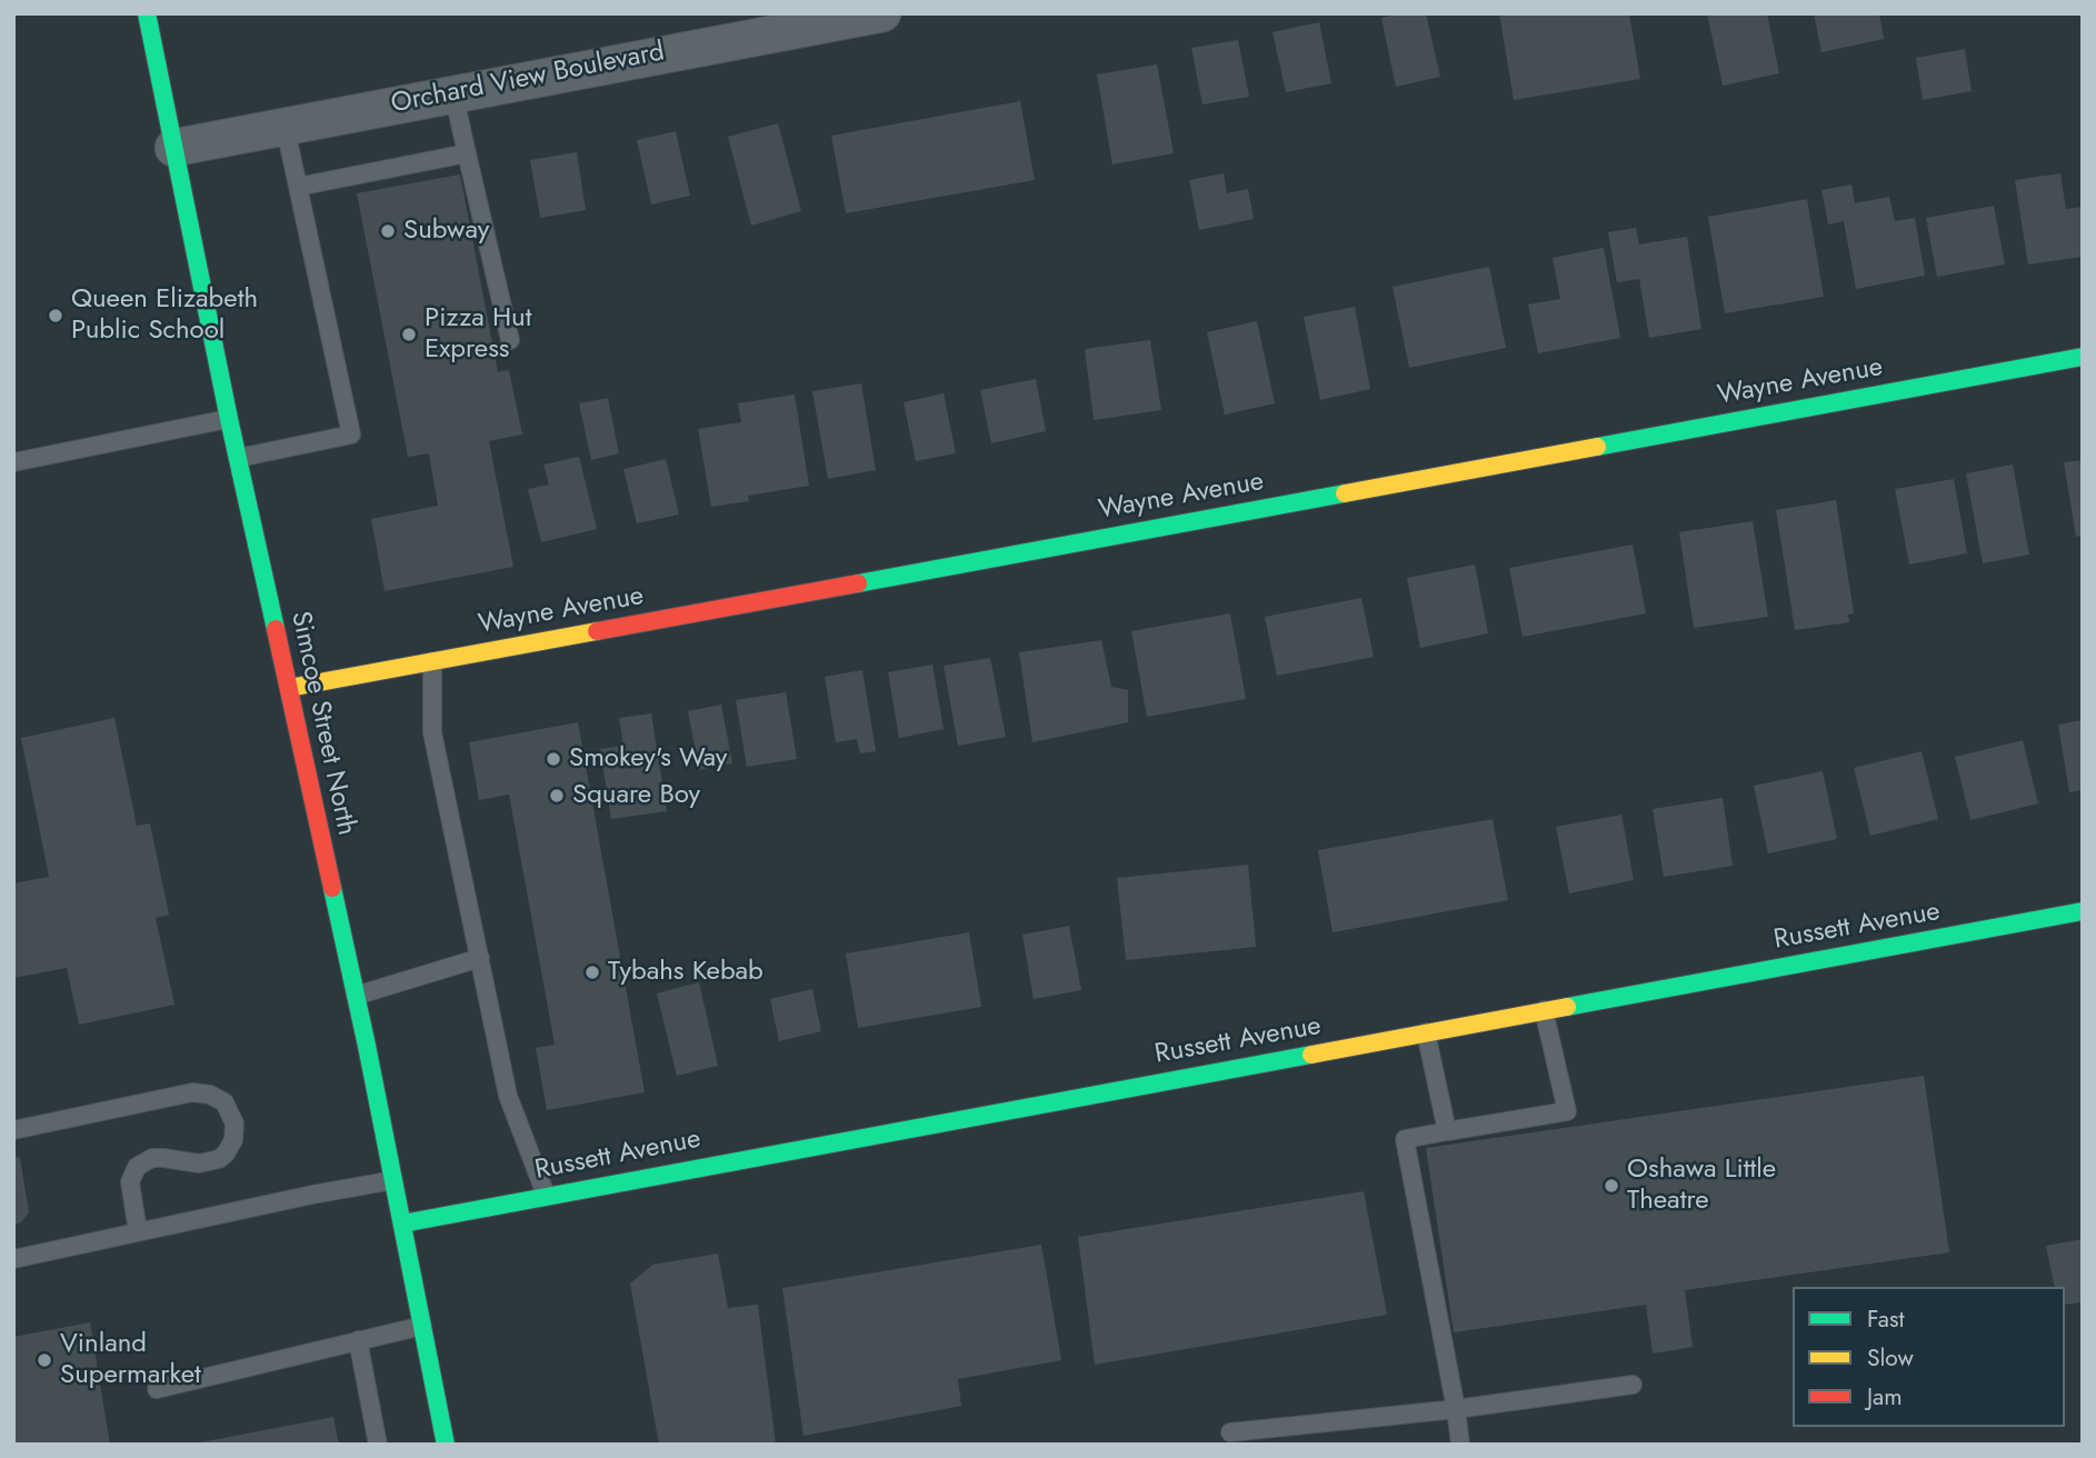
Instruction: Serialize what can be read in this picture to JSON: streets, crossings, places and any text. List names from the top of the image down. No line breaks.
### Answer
{"streets":{"street":["Orchard View Boulevard","Wayne Avenue","Simcoe Street North","Russett Avenue"]},"crossings":[["Orchard View Boulevard","Simcoe Street North"],["Wayne Avenue","Simcoe Street North"],["Simcoe Street North","Russett Avenue"]],"places":["Subway","Queen Elizabeth Public School","Pizza Hut Express","Smokey's Way","Square Boy","Tybahs Kebab","Oshawa Little Theatre","Vinland Supermarket"],"legend":["Fast","Slow","Jam"]}
